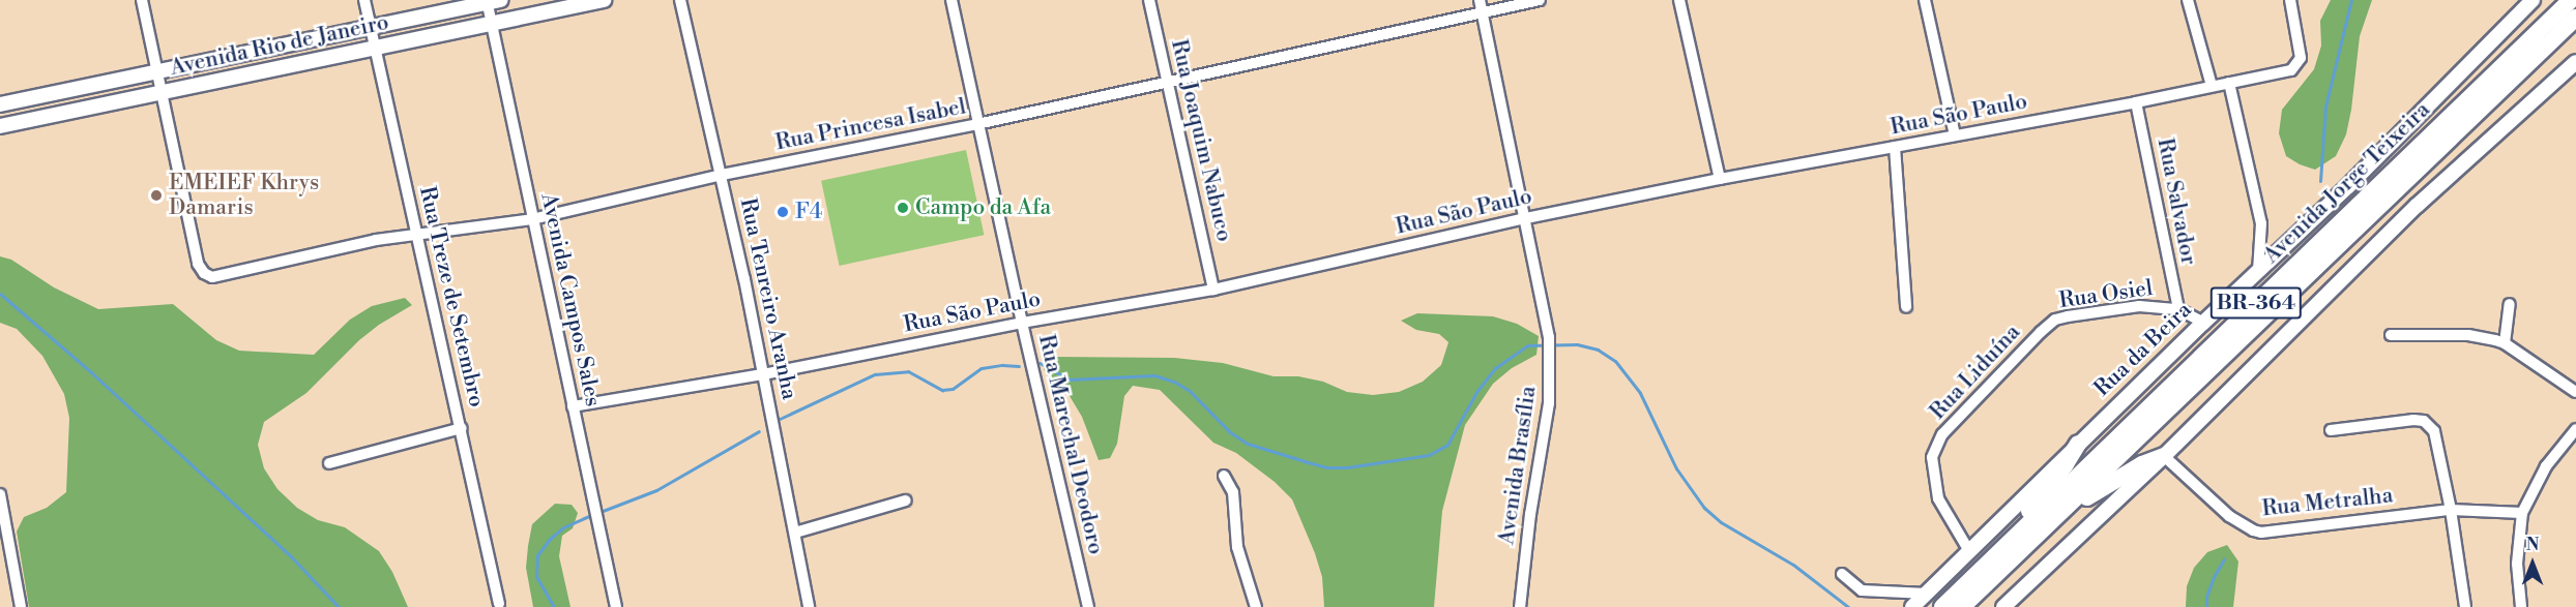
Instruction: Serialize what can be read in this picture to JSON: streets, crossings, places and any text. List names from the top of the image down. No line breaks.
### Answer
{"streets":{"highway":["Avenida Jorge Teixeira","BR-364"],"main road":["Avenida Rio de Janeiro","Rua da Beira"],"street":["Rua São Paulo","Rua Princesa Isabel","Rua Joaquim Nabuco","Rua Salvador","Rua Osiel","Rua Treze de Setembro","Rua Tenreiro Aranha","Avenida Campos Sales","Rua Liduína","Rua Marechal Deodoro","Avenida Brasília","Rua Metralha"]},"crossings":[["Avenida Rio de Janeiro","Rua Princesa Isabel"],["Avenida Rio de Janeiro","Rua Treze de Setembro"],["Avenida Rio de Janeiro","Avenida Campos Sales"],["Rua São Paulo","Rua Joaquim Nabuco"],["Rua São Paulo","Rua Salvador"],["Rua São Paulo","Rua Tenreiro Aranha"],["Rua São Paulo","Avenida Campos Sales"],["Rua São Paulo","Rua Marechal Deodoro"],["Rua São Paulo","Avenida Brasília"],["Rua Princesa Isabel","Rua Joaquim Nabuco"],["Rua Princesa Isabel","Rua Treze de Setembro"],["Rua Princesa Isabel","Rua Tenreiro Aranha"],["Rua Princesa Isabel","Avenida Campos Sales"],["Rua Princesa Isabel","Rua Marechal Deodoro"],["Rua Princesa Isabel","Avenida Brasília"],["Rua Salvador","Rua Osiel"],["Rua Osiel","Rua da Beira"],["Rua Osiel","Rua Liduína"],["Rua da Beira","Rua Liduína"]],"places":["EMEIEF Khrys Damaris","Campo da Afa","F4"],"north":"top"}
